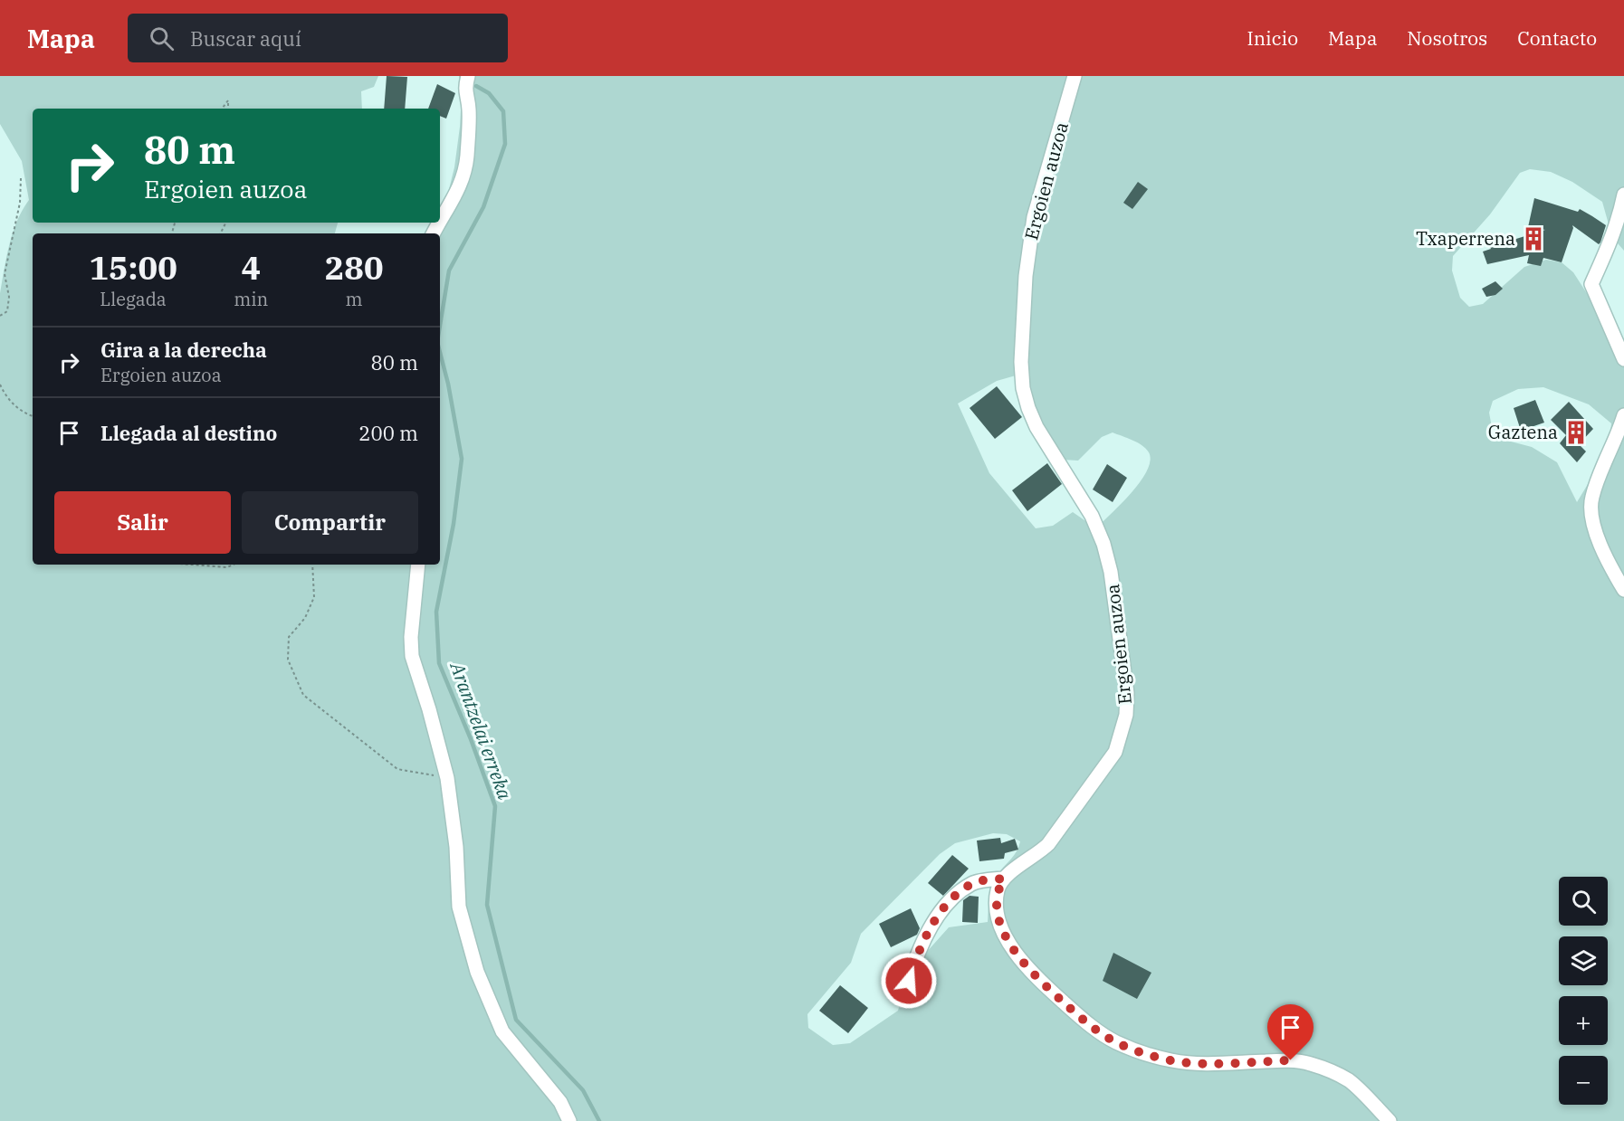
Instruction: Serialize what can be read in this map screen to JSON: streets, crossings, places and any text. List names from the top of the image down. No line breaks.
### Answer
{"streets":{"street":["Ergoien auzoa"]},"water":["Arantzelai erreka"],"places":{"building":["Txaperrena","Gaztena"]},"page":{"header":"Mapa","search":"Buscar aquí","nav":["Inicio","Mapa","Nosotros","Contacto"],"turn":["80 m","Ergoien auzoa"],"eta":["15:00","Llegada","4","min","280","m"],"list":[{"name":"Gira a la derecha","note":"Ergoien auzoa","value":"80 m"},{"name":"Llegada al destino","value":"200 m"}],"buttons":["Salir","Compartir"],"map_buttons":["+","−"]}}
